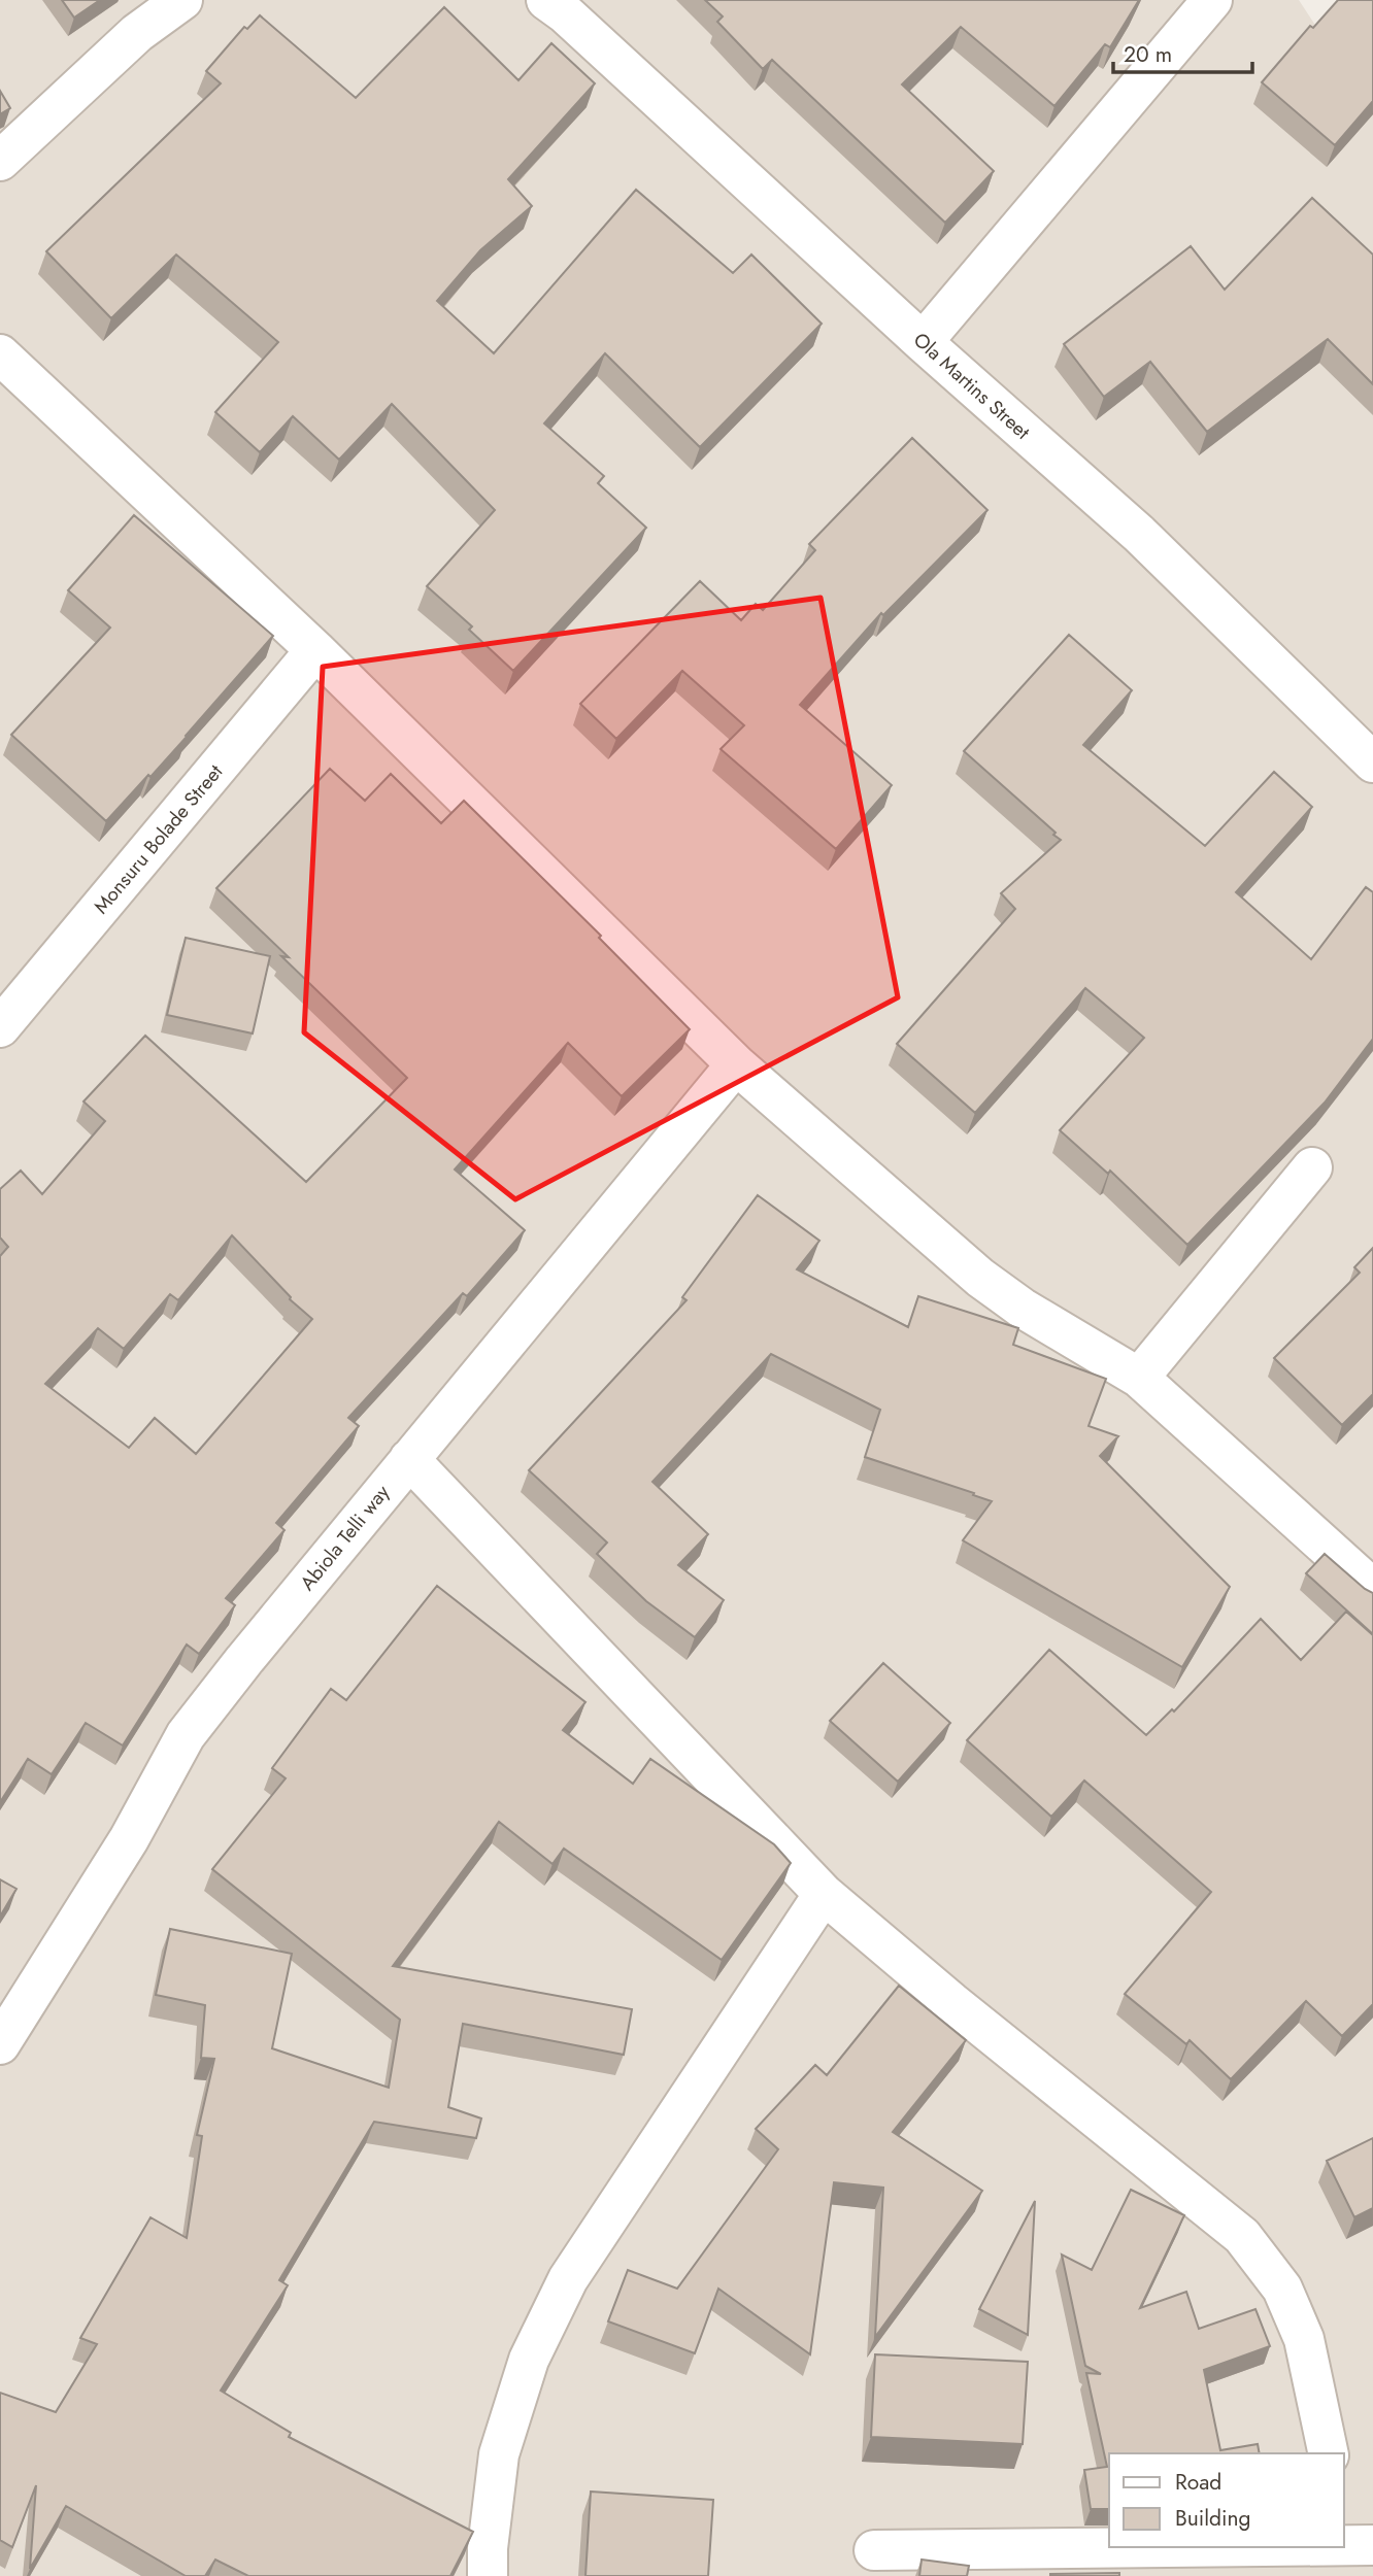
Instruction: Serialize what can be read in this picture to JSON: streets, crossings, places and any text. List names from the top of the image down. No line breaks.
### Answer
{"streets":{"street":["Ola Martins Street","Monsuru Bolade Street","Abiola Telli way"]},"legend":["Road","Building"],"scale_bar":"20 m"}
